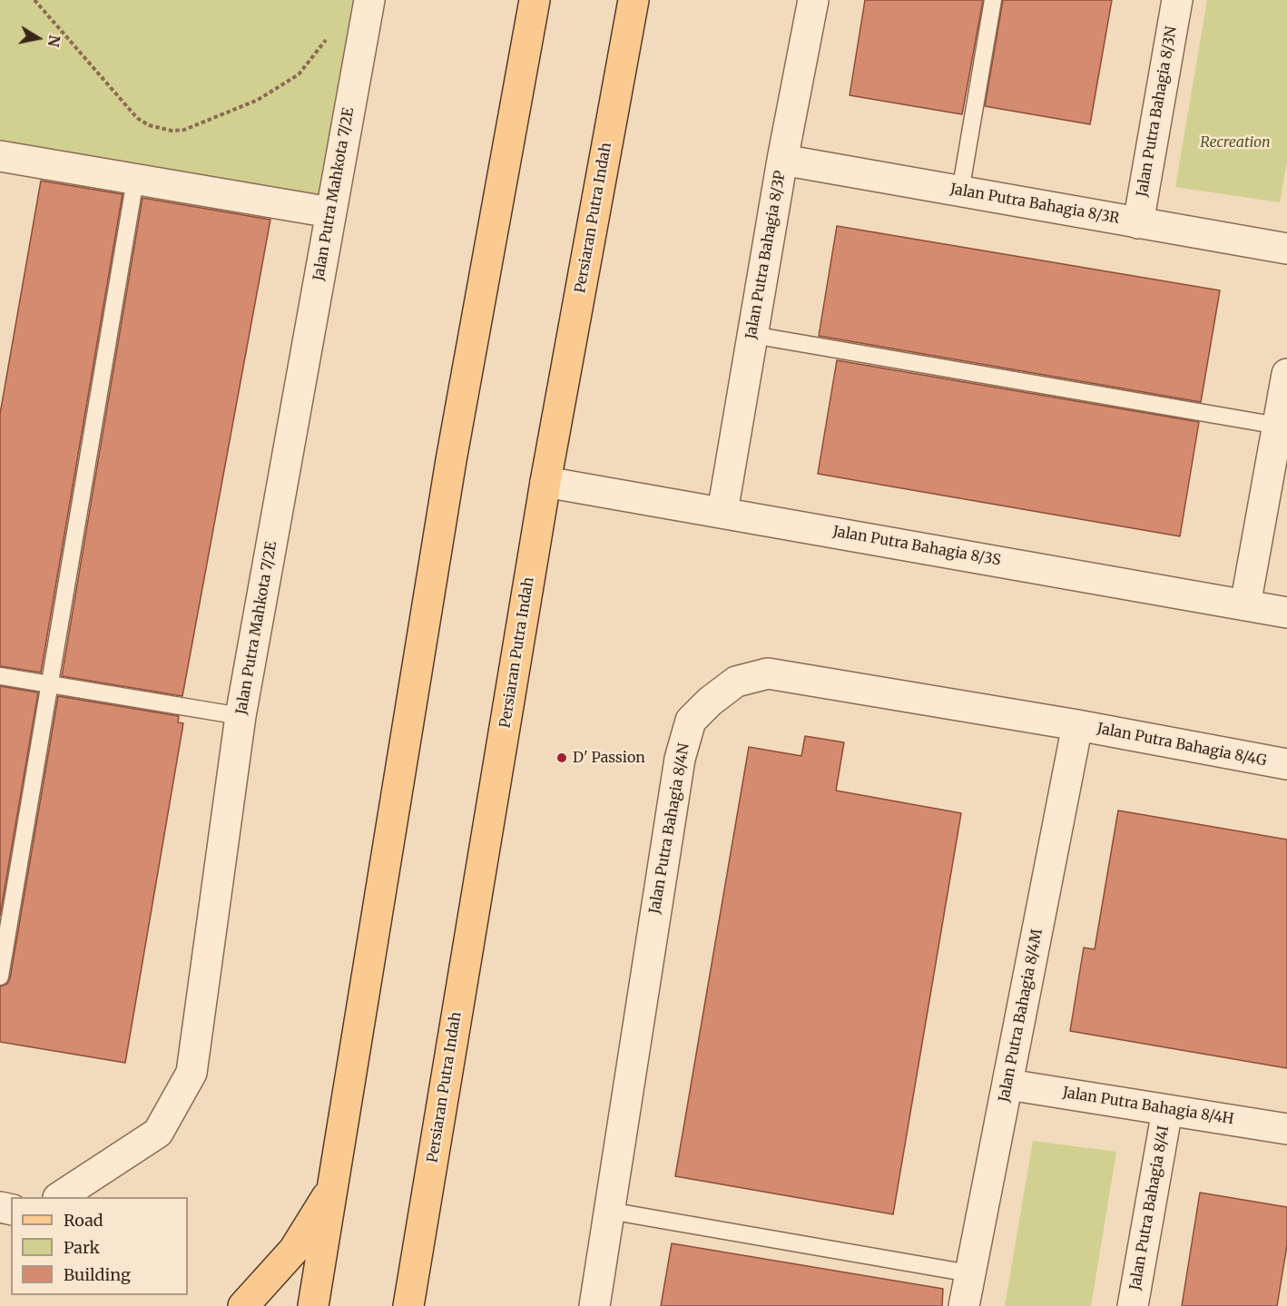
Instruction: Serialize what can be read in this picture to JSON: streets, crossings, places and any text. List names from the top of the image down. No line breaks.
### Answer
{"streets":{"main road":["Persiaran Putra Indah"],"street":["Jalan Putra Bahagia 8/3N","Jalan Putra Mahkota 7/2E","Jalan Putra Bahagia 8/3R","Jalan Putra Bahagia 8/3P","Jalan Putra Bahagia 8/3S","Jalan Putra Bahagia 8/4G","Jalan Putra Bahagia 8/4N","Jalan Putra Bahagia 8/4M","Jalan Putra Bahagia 8/4H","Jalan Putra Bahagia 8/4I"]},"crossings":[["Jalan Putra Bahagia 8/3N","Jalan Putra Bahagia 8/3R"],["Jalan Putra Bahagia 8/3R","Jalan Putra Bahagia 8/3P"],["Persiaran Putra Indah","Jalan Putra Bahagia 8/3S"],["Jalan Putra Bahagia 8/3P","Jalan Putra Bahagia 8/3S"],["Jalan Putra Bahagia 8/4G","Jalan Putra Bahagia 8/4N"],["Jalan Putra Bahagia 8/4G","Jalan Putra Bahagia 8/4M"],["Jalan Putra Bahagia 8/4N","Jalan Putra Bahagia 8/4M"],["Jalan Putra Bahagia 8/4M","Jalan Putra Bahagia 8/4H"],["Jalan Putra Bahagia 8/4H","Jalan Putra Bahagia 8/4I"]],"parks":["Recreation"],"places":["D' Passion"],"legend":["Road","Park","Building"],"north":"right"}
